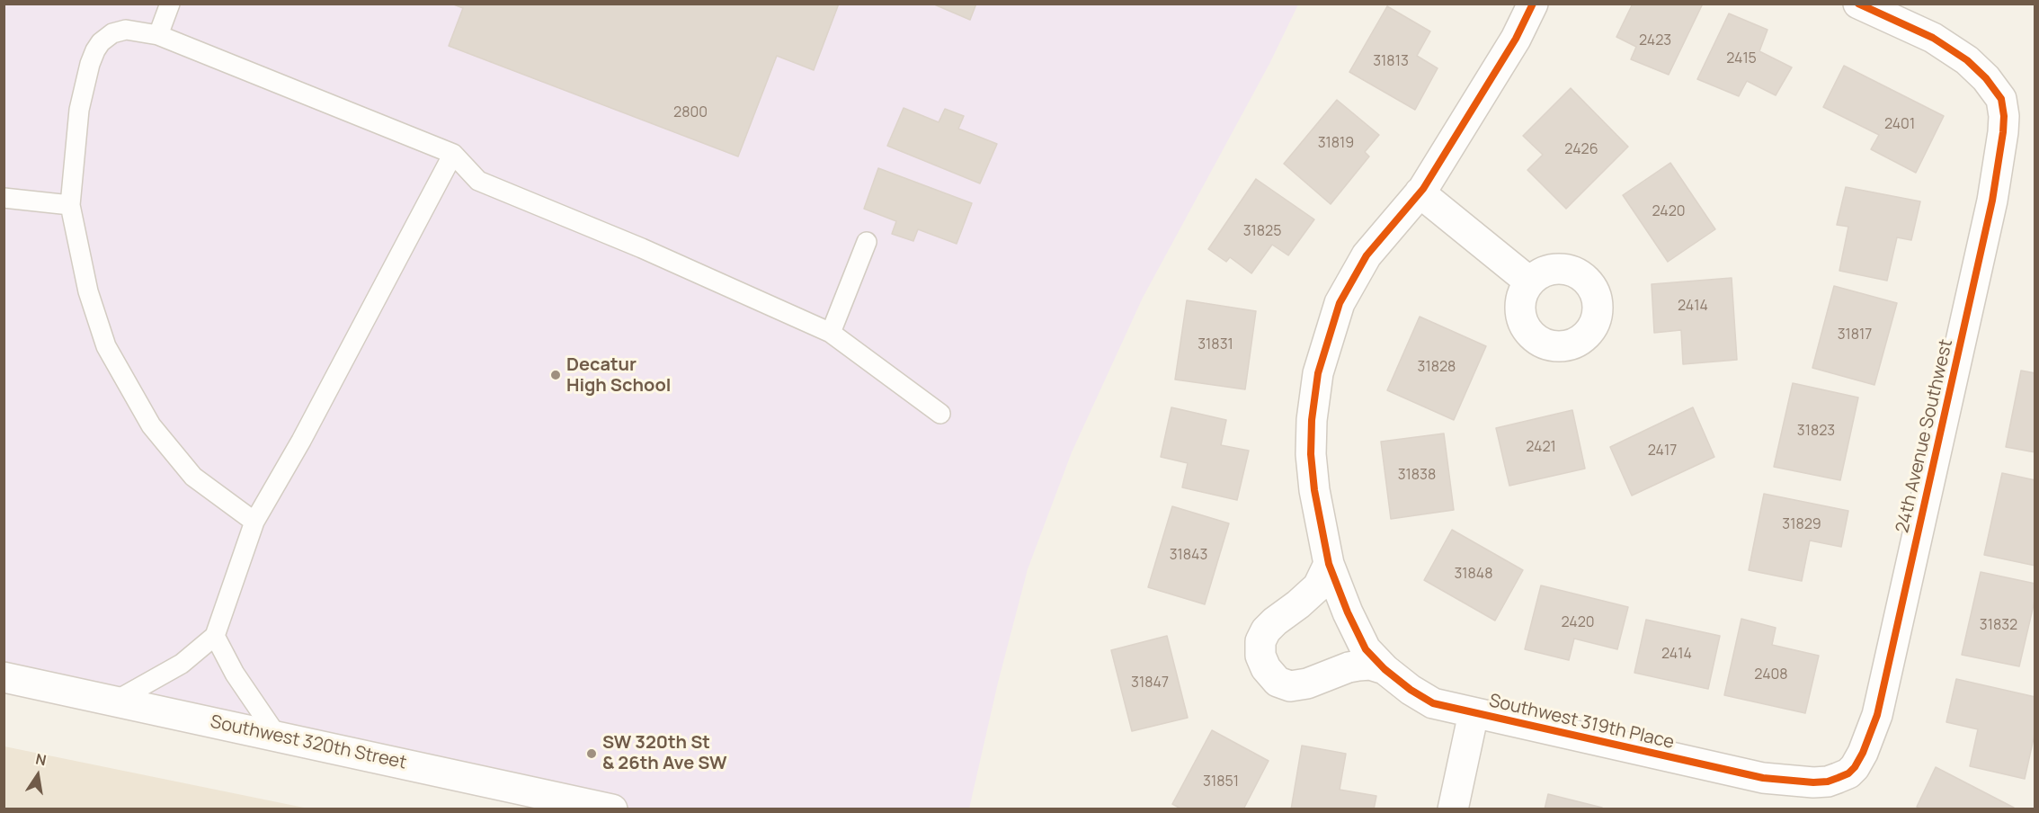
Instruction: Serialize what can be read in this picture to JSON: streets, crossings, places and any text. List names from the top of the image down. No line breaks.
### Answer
{"streets":{"street":["24th Avenue Southwest","Southwest 319th Place","Southwest 320th Street"]},"crossings":[["24th Avenue Southwest","Southwest 319th Place"]],"places":["Decatur High School","SW 320th St & 26th Ave SW"],"house_numbers":["2423","2415","31813","2800","2401","31819","2426","2420","31825","2414","31817","31831","31828","31823","2421","2417","31838","31829","31843","31848","2420","31832","2414","2408","31847","31851"],"north":"top"}
